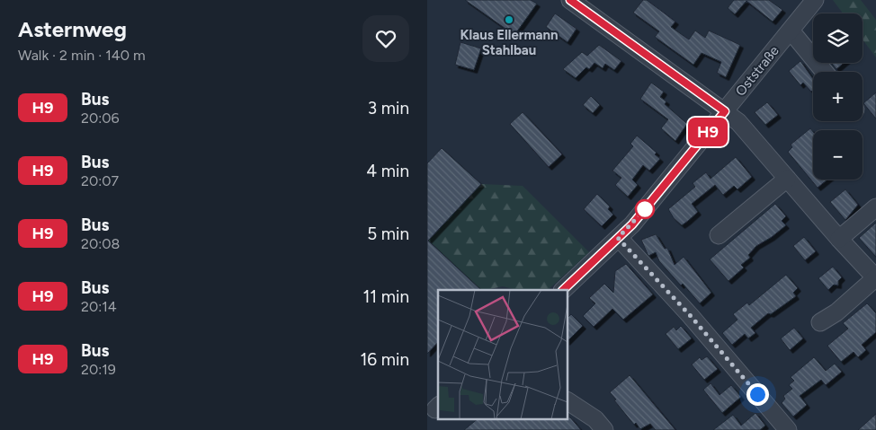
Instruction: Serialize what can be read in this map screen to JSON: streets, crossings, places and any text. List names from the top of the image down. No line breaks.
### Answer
{"streets":{"street":["Oststraße"]},"places":["Klaus Ellermann Stahlbau"],"lines":["bus line H9"],"page":{"heading":["Asternweg","Walk · 2 min · 140 m"],"on_map":"H9","map_buttons":["+","−"],"list":[{"mark":"H9","name":"Bus","note":"20:06","value":"3 min"},{"mark":"H9","name":"Bus","note":"20:07","value":"4 min"},{"mark":"H9","name":"Bus","note":"20:08","value":"5 min"},{"mark":"H9","name":"Bus","note":"20:14","value":"11 min"},{"mark":"H9","name":"Bus","note":"20:19","value":"16 min"}]}}
